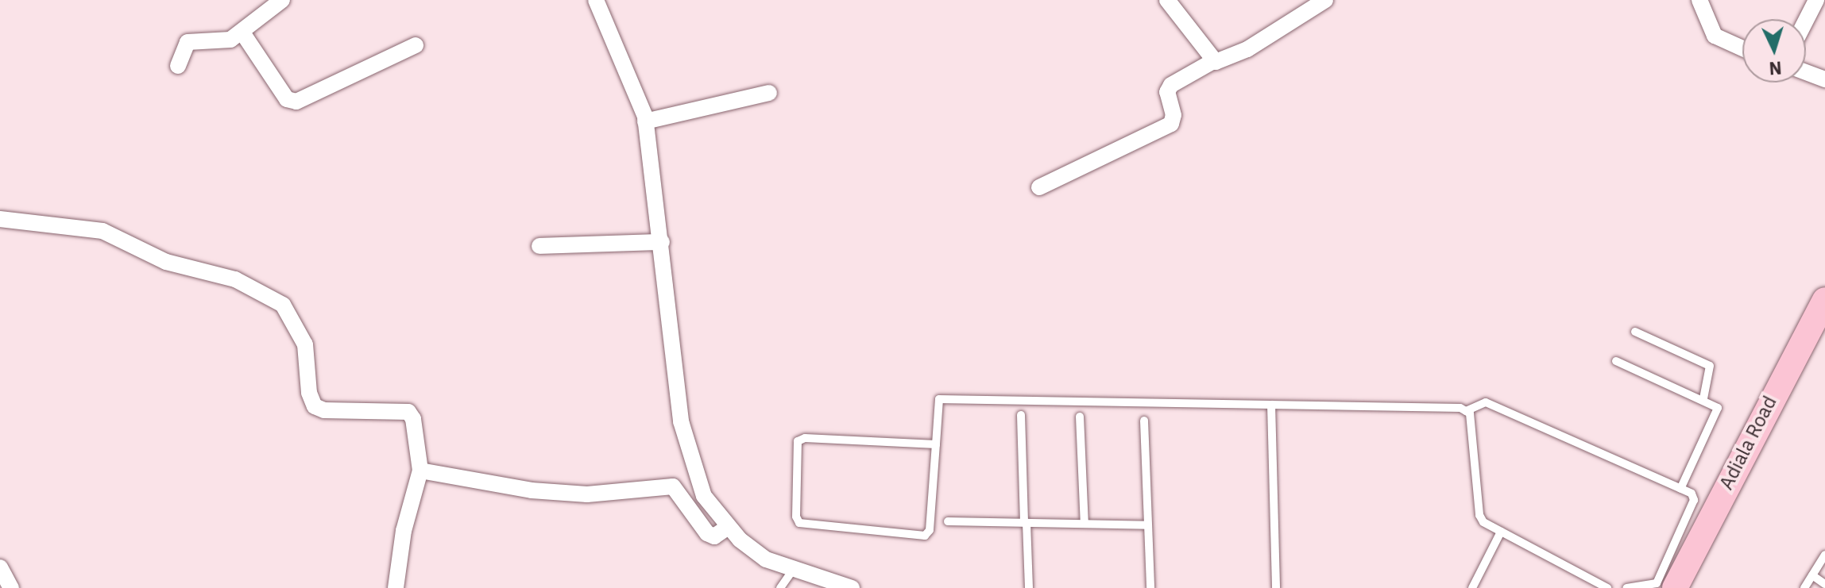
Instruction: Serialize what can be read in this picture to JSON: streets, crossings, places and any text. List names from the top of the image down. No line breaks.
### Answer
{"streets":{"main road":["Adiala Road"]},"north":"bottom"}
